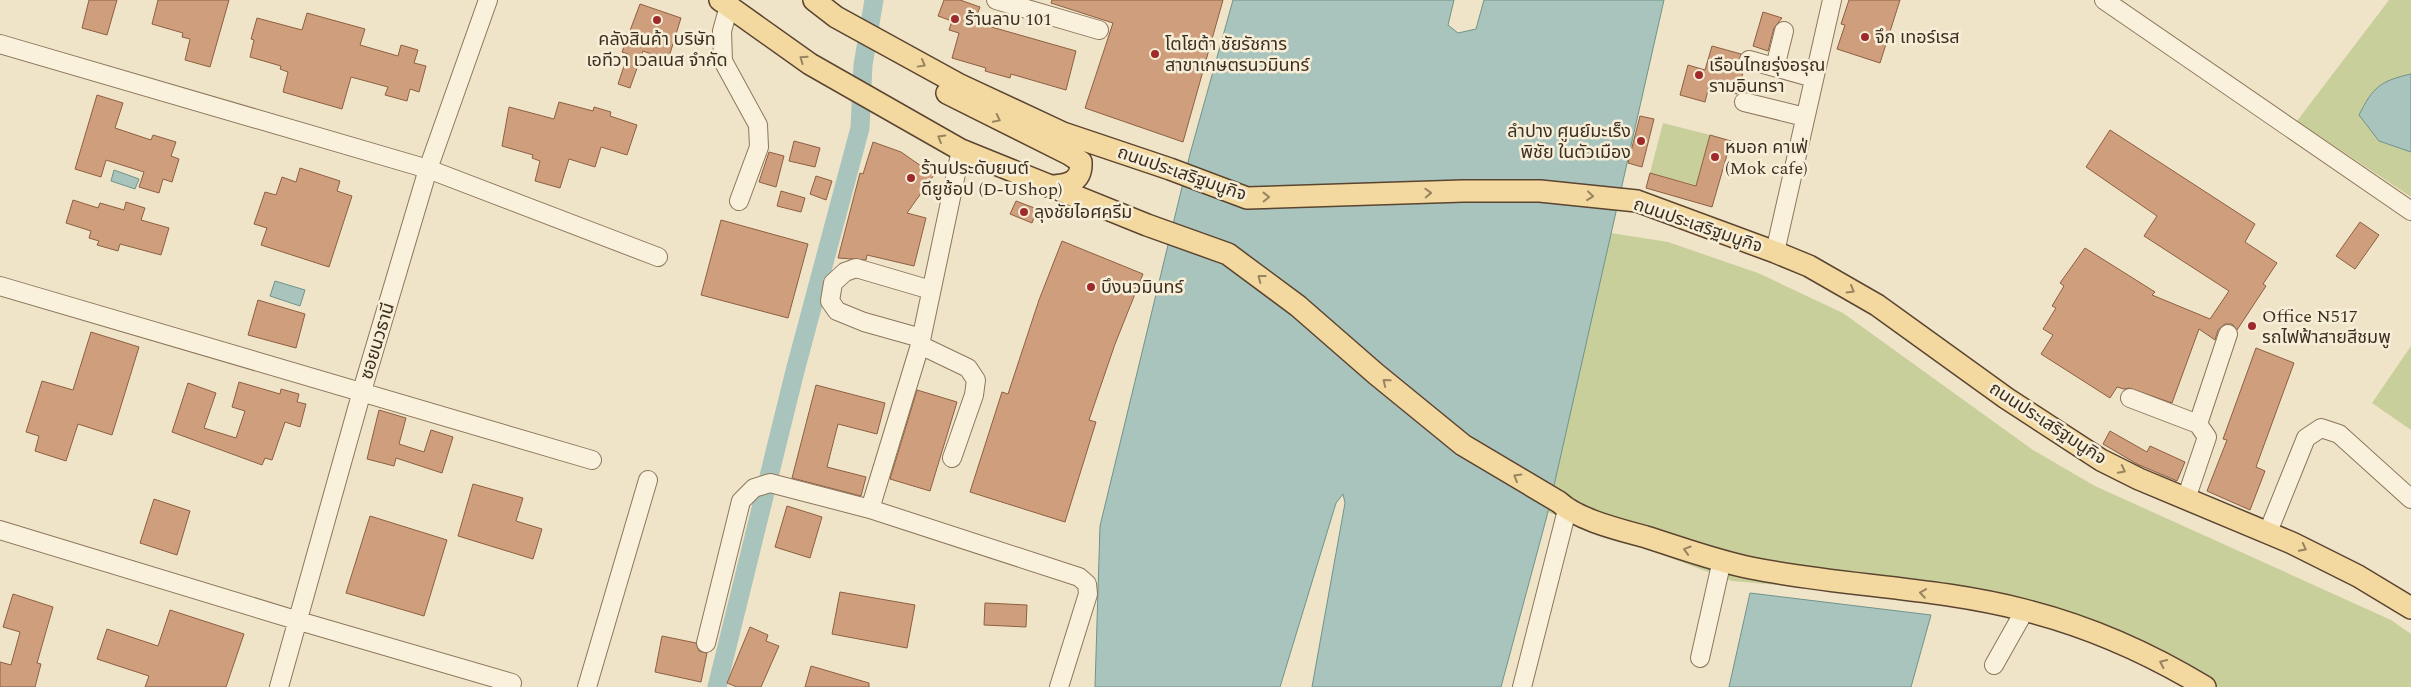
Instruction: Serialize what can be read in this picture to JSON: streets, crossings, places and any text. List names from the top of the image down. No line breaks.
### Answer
{"streets":{"main road":["ถนนประเสริฐมนูกิจ"],"street":["ซอยนวธานี"]},"places":["ร้านลาบ 101","คลังสินค้า บริษัท เอทีวา เวลเนส จำกัด","จึก เทอร์เรส","โตโยต้า ชัยรัชการ สาขาเกษตรนวมินทร์","เรือนไทยรุ่งอรุณ รามอินทรา","ลำปาง ศูนย์มะเร็ง พิชัย ในตัวเมือง","หมอก คาเฟ่ (Mok cafe)","ร้านประดับยนต์ ดียูช้อป (D-UShop)","ลุงชัยไอศครีม","บึงนวมินทร์","Office N517 รถไฟฟ้าสายสีชมพู"]}
